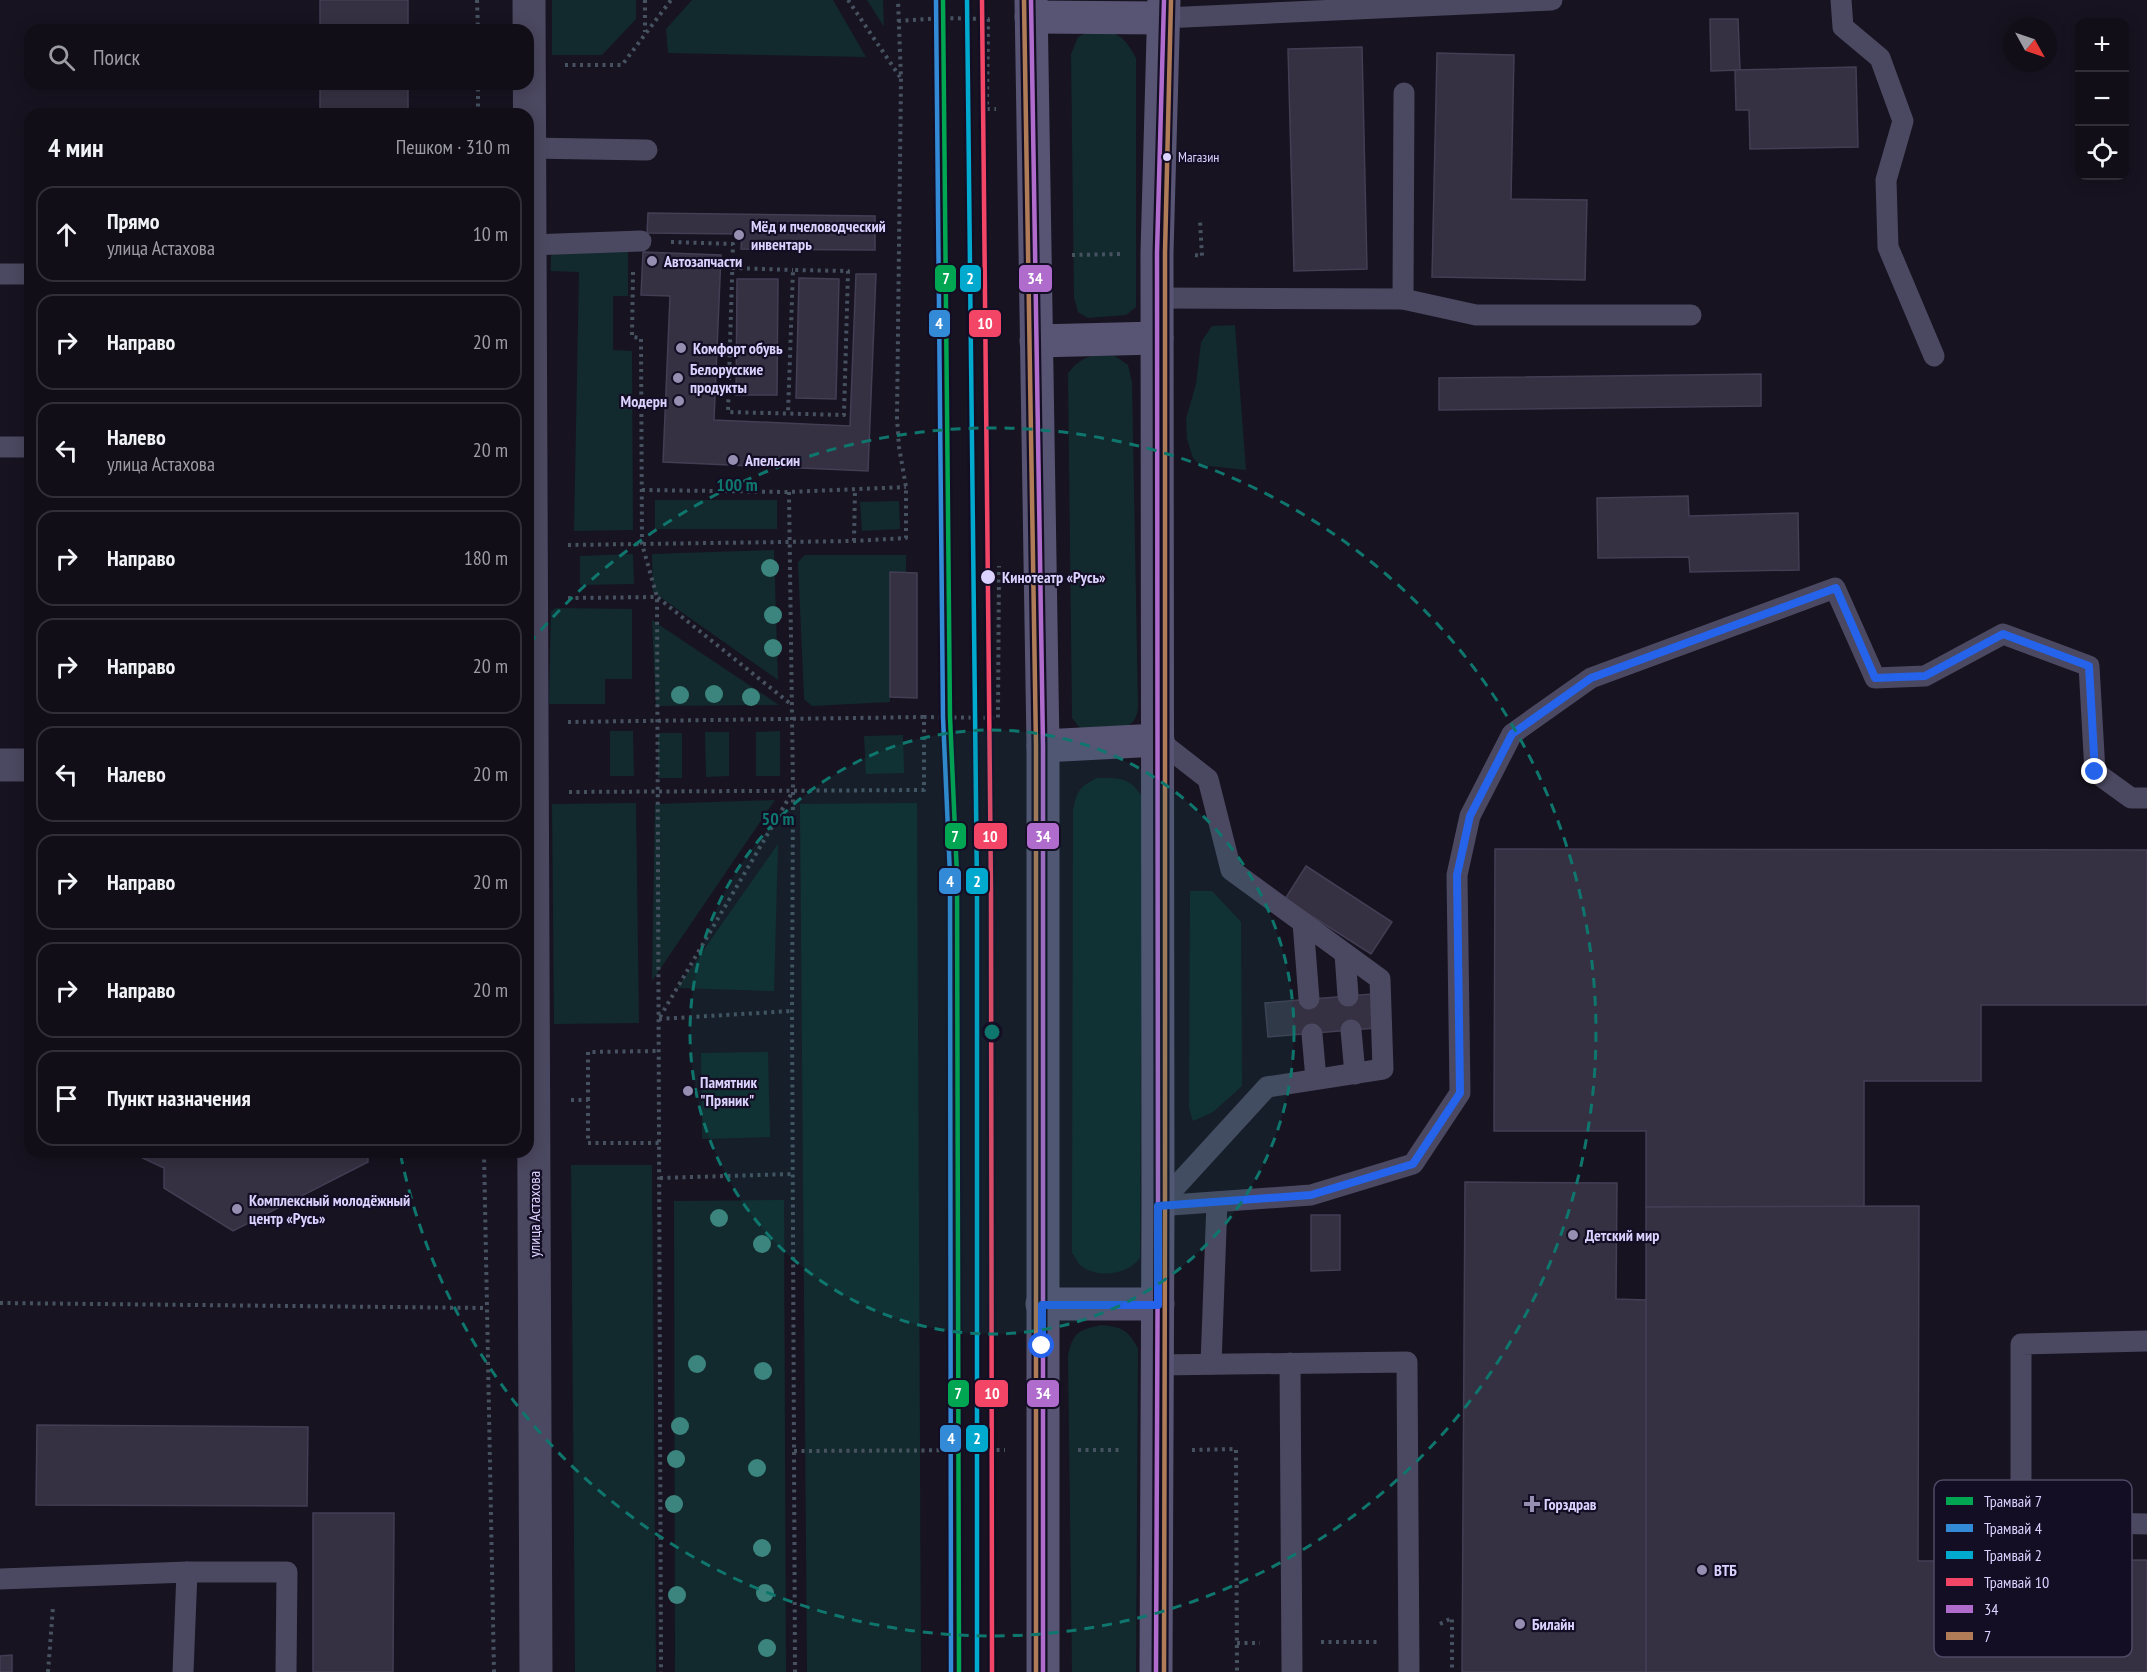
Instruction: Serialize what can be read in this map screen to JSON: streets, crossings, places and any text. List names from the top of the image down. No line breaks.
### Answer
{"streets":{"street":["улица Астахова"]},"places":{"other":["Магазин","Мёд и пчеловодческий инвентарь","Автозапчасти","Комфорт обувь","Белорусские продукты","Модерн","Апельсин","Кинотеатр «Русь»","Памятник \"Пряник\"","Комплексный молодёжный центр «Русь»","Детский мир","ВТБ","Билайн"],"health":["Горздрав"]},"lines":["tram line 7","tram line 4","tram line 2","tram line 10","transit line 34","transit line 7"],"legend":["Трамвай 7","Трамвай 4","Трамвай 2","Трамвай 10","34","7"],"north":"bottom right","page":{"map_buttons":["+","−"],"search":"Поиск","heading":["4 мин","Пешком · 310 m"],"list":[["Прямо","улица Астахова","10 m"],["Направо","20 m"],["Налево","улица Астахова","20 m"],["Направо","180 m"],["Направо","20 m"],["Налево","20 m"],["Направо","20 m"],["Направо","20 m"],"Пункт назначения"]},"rings":["100 m","50 m"]}
